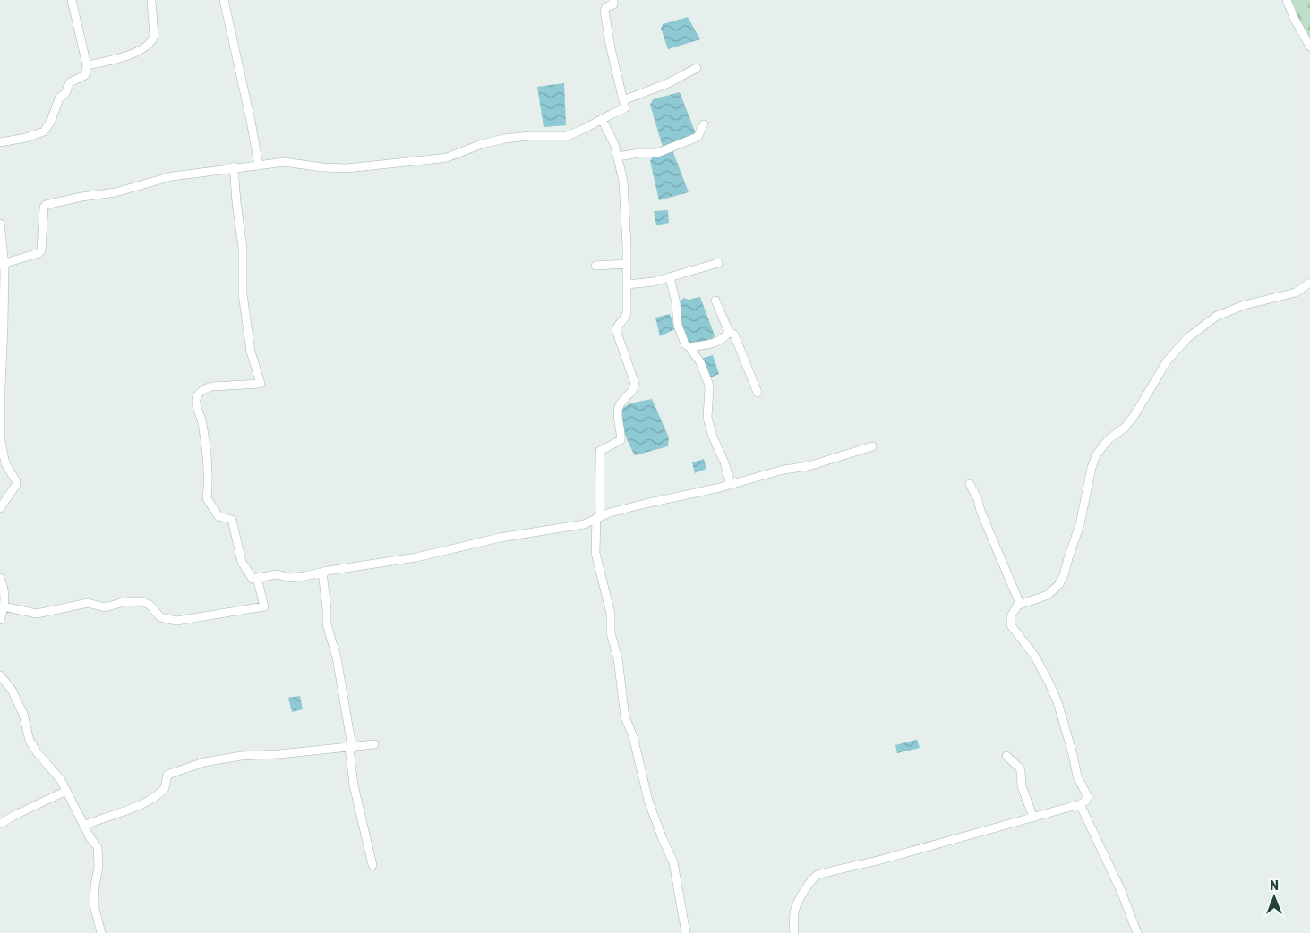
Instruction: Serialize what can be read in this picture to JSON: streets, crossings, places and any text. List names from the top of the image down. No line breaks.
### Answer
{"north":"top"}
